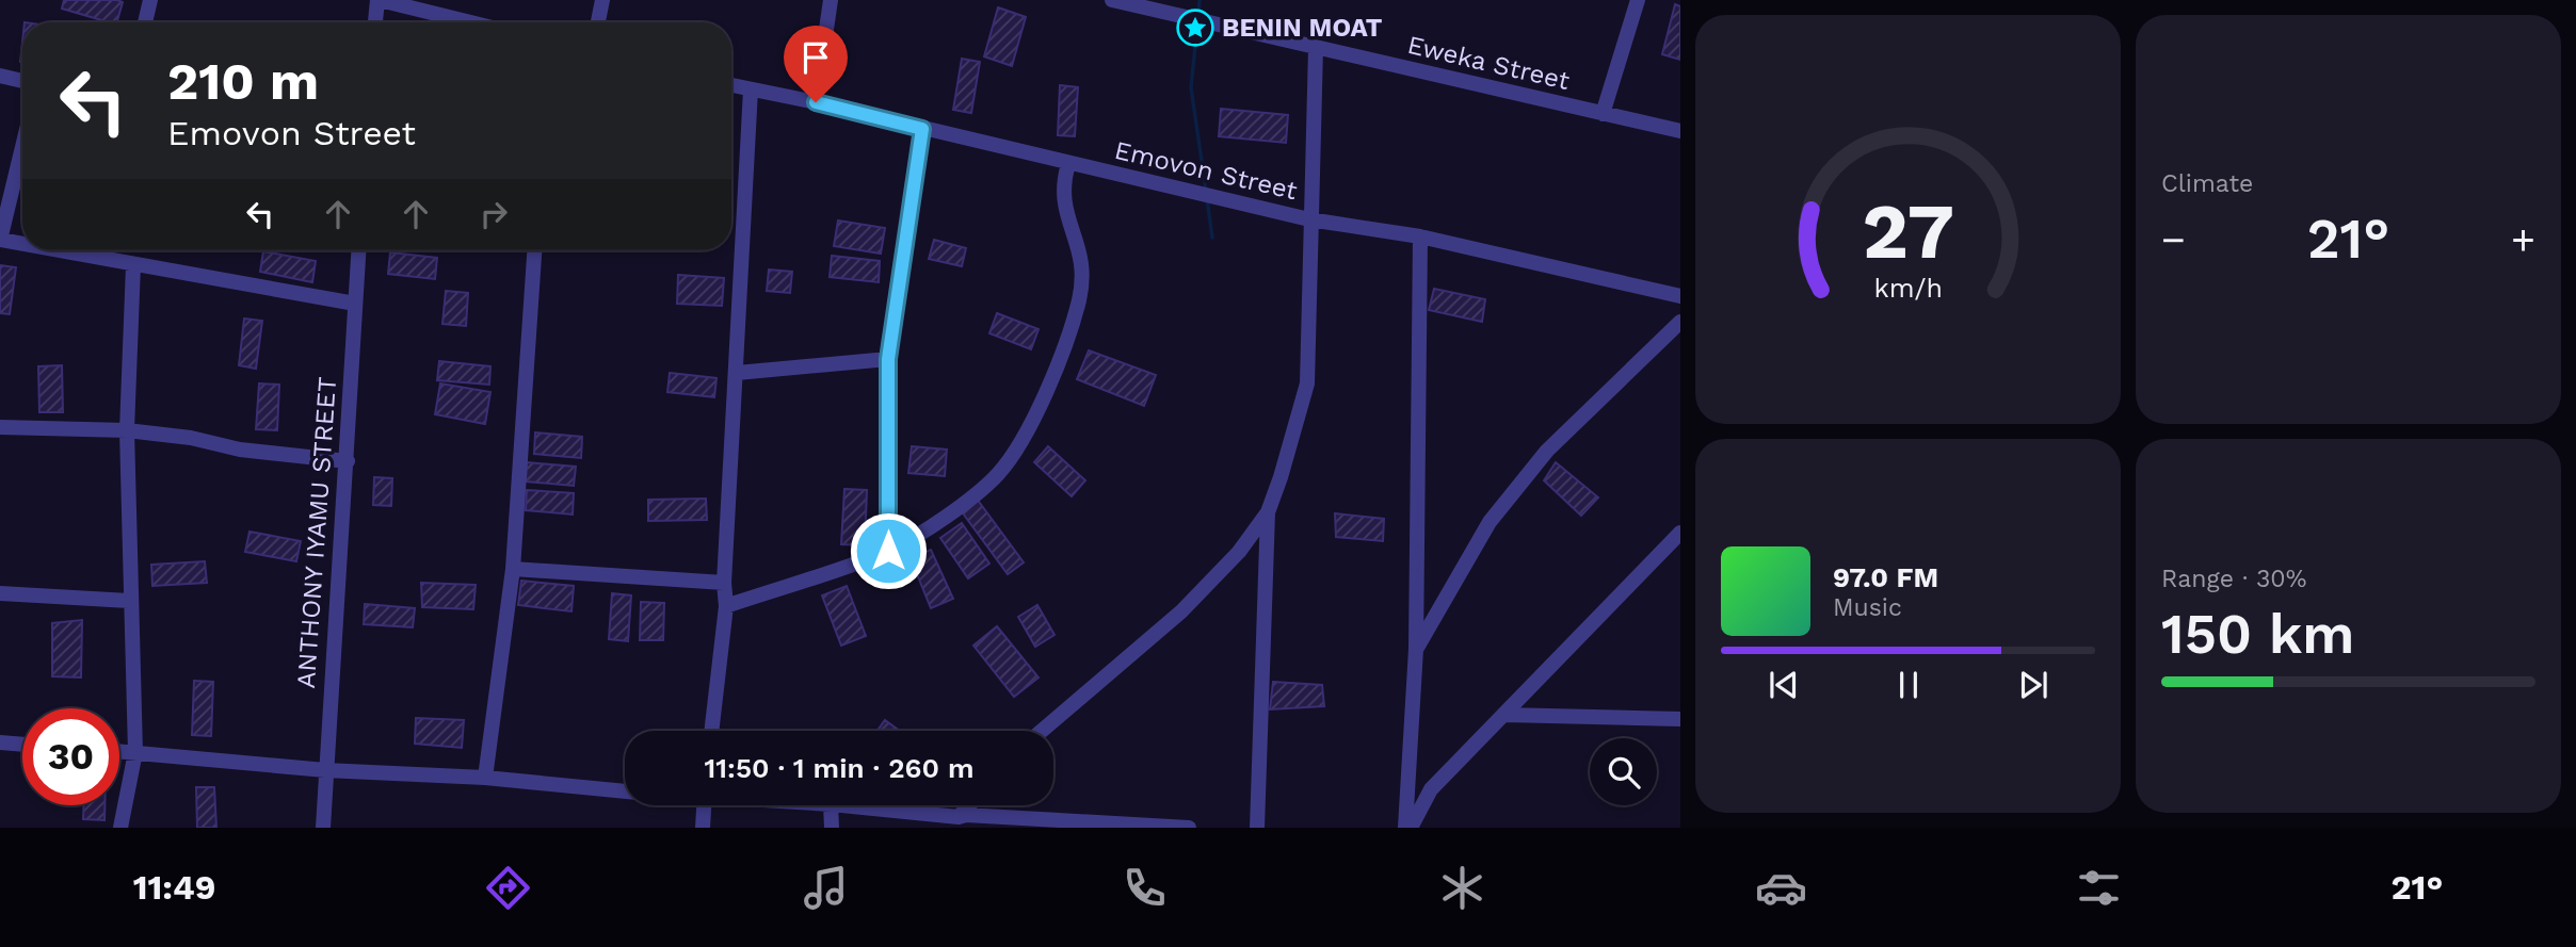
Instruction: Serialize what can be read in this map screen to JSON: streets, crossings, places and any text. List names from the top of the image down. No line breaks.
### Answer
{"streets":{"street":["Eweka Street","Emovon Street","ANTHONY IYAMU STREET"]},"places":{"place":["BENIN MOAT"]},"page":{"tile":["Climate",["Range · 30%","150 km"]],"turn":["210 m","Emovon Street"],"heat":["−","21°","+"],"song":["97.0 FM","Music"],"limit":"30","trip":"11:50 · 1 min · 260 m","tabs":["11:49","21°"],"gauge":["27","km/h"]}}
